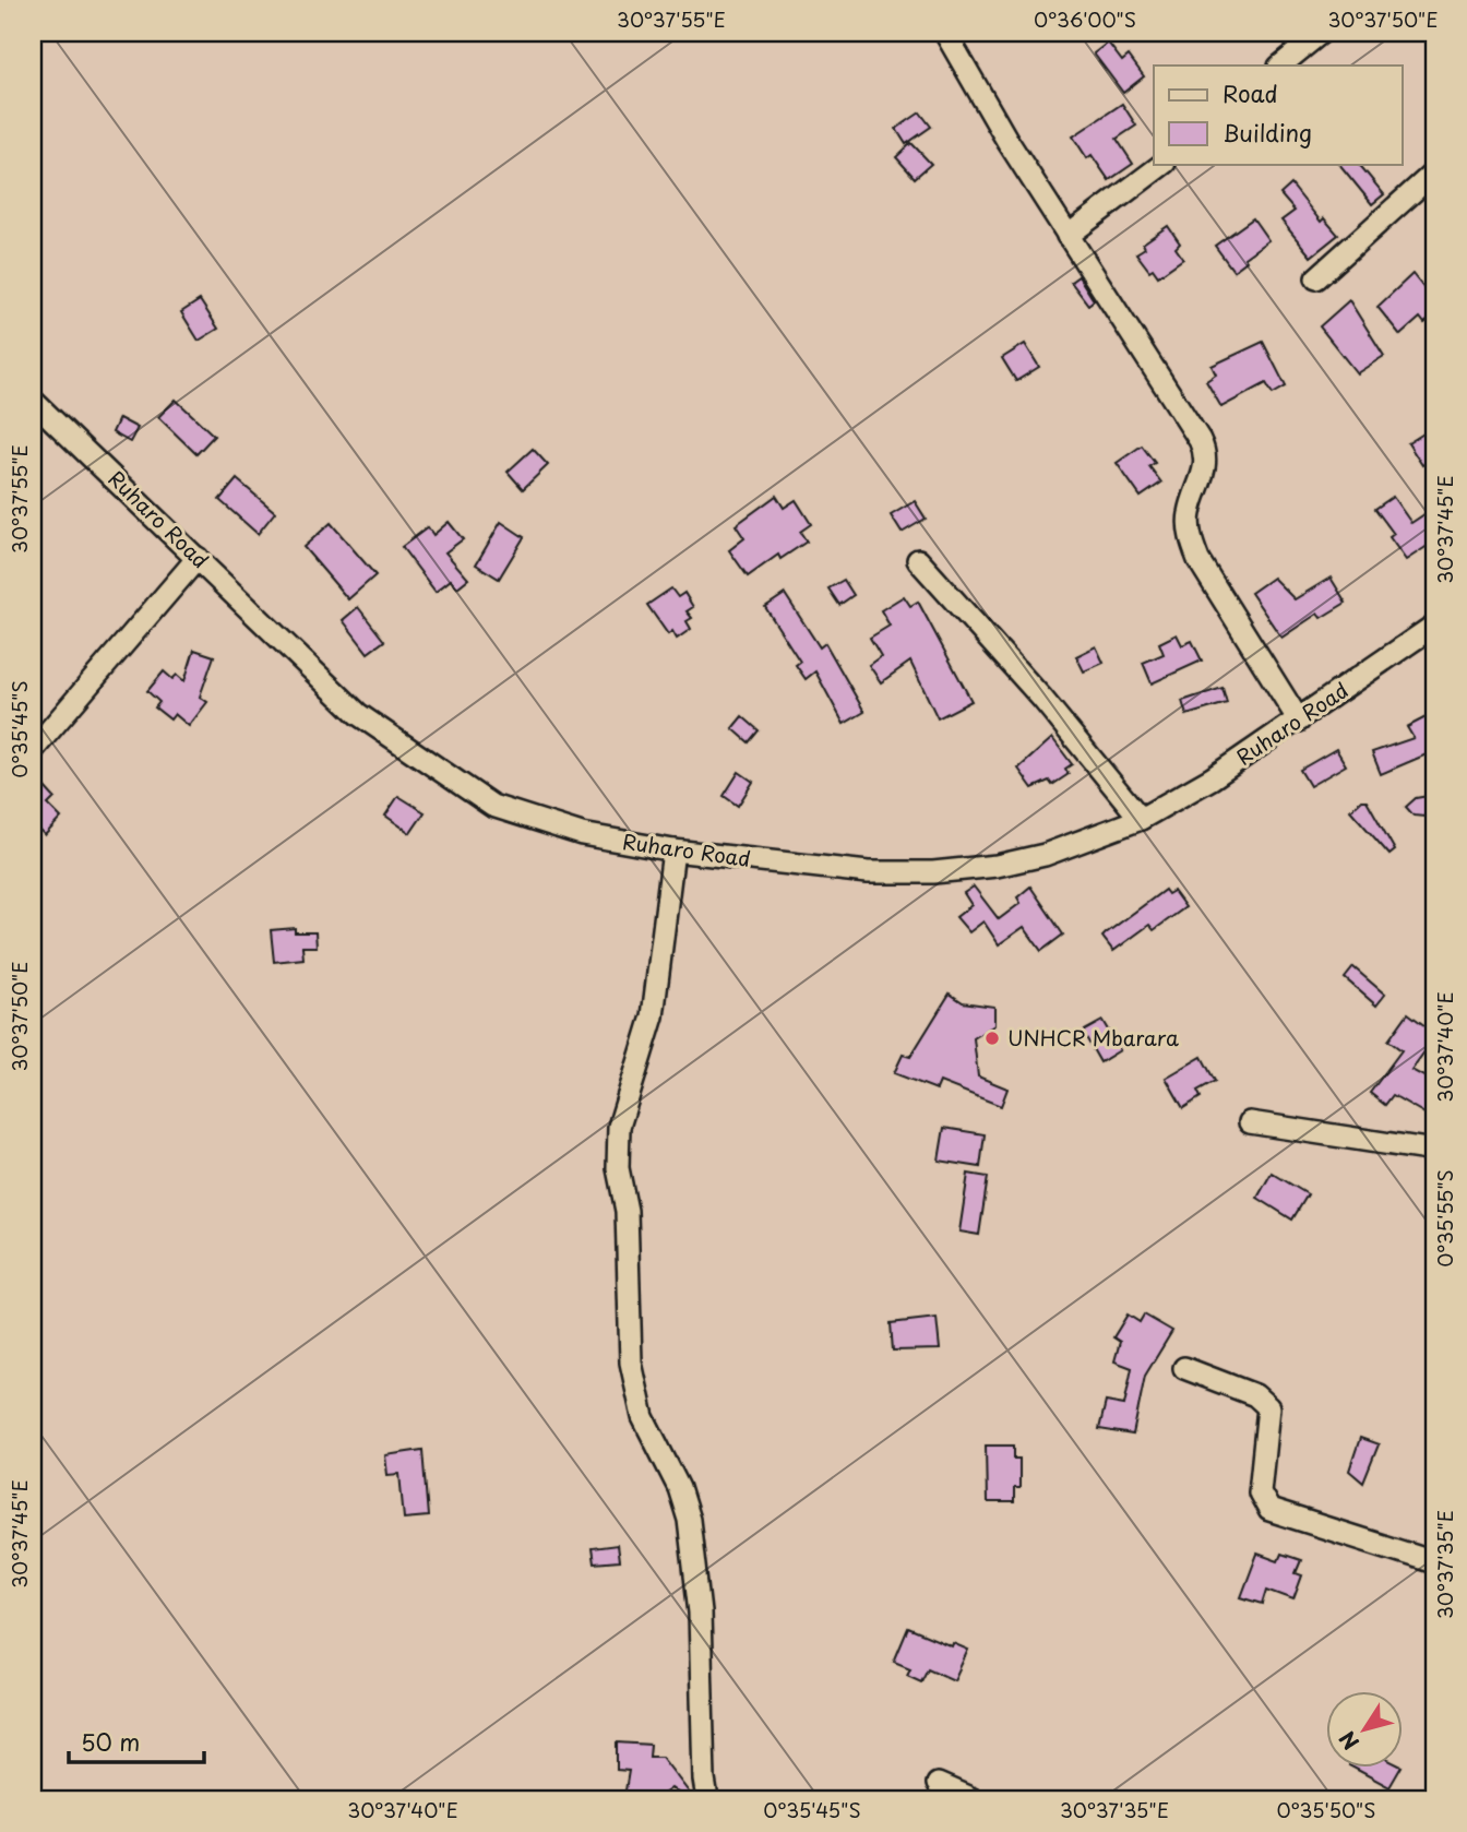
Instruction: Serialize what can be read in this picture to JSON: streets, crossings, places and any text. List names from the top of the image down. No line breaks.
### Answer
{"streets":{"street":["Ruharo Road"]},"places":["UNHCR Mbarara"],"legend":["Road","Building"],"scale_bar":"50 m","north":"bottom left","coordinates":["30°37'55\"E","0°36'00\"S","30°37'50\"E","30°37'45\"E","0°35'45\"S","30°37'40\"E","0°35'55\"S","30°37'35\"E","0°35'50\"S"]}
